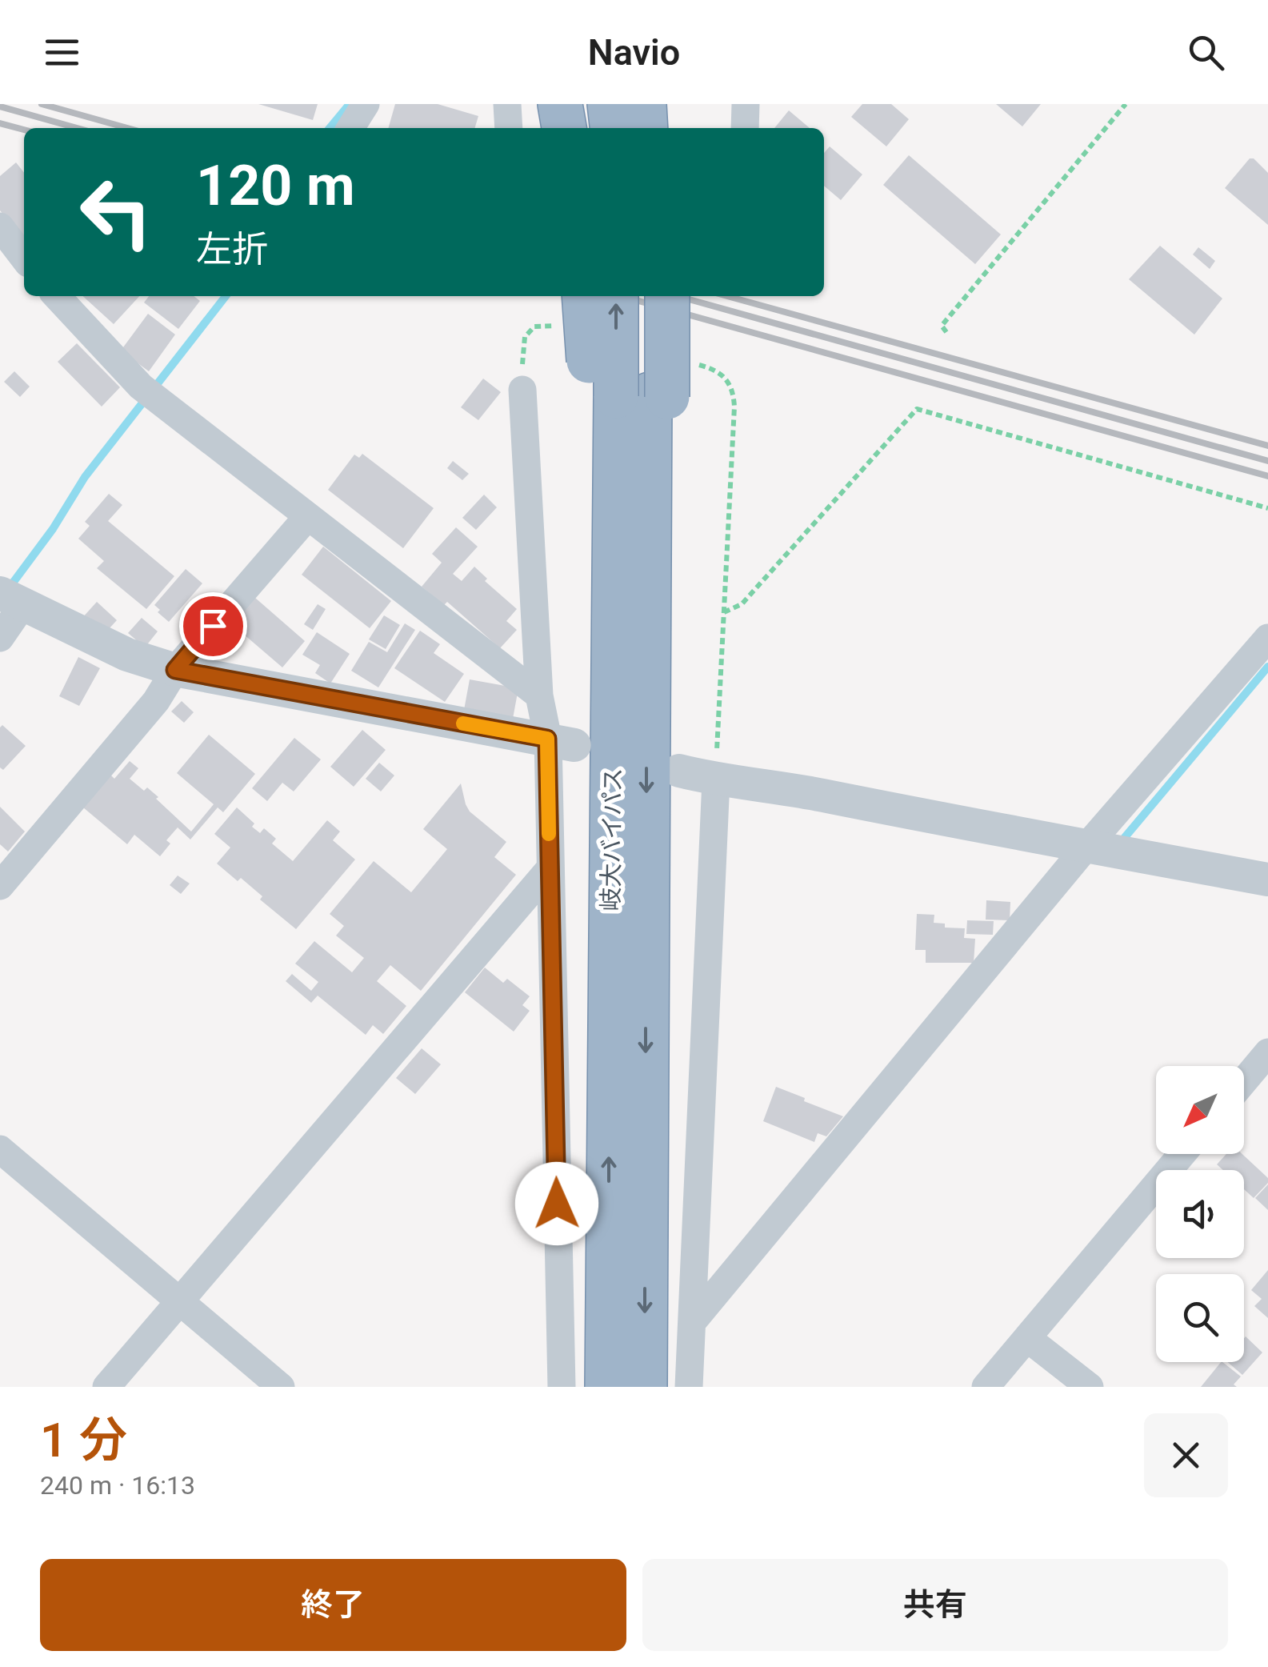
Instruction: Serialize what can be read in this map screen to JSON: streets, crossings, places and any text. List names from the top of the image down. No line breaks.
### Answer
{"streets":{"highway":["岐大バイパス"]},"north":"bottom left","page":{"header":"Navio","turn":["120 m","左折"],"heading":["1 分","240 m · 16:13"],"buttons":["終了","共有"]}}
